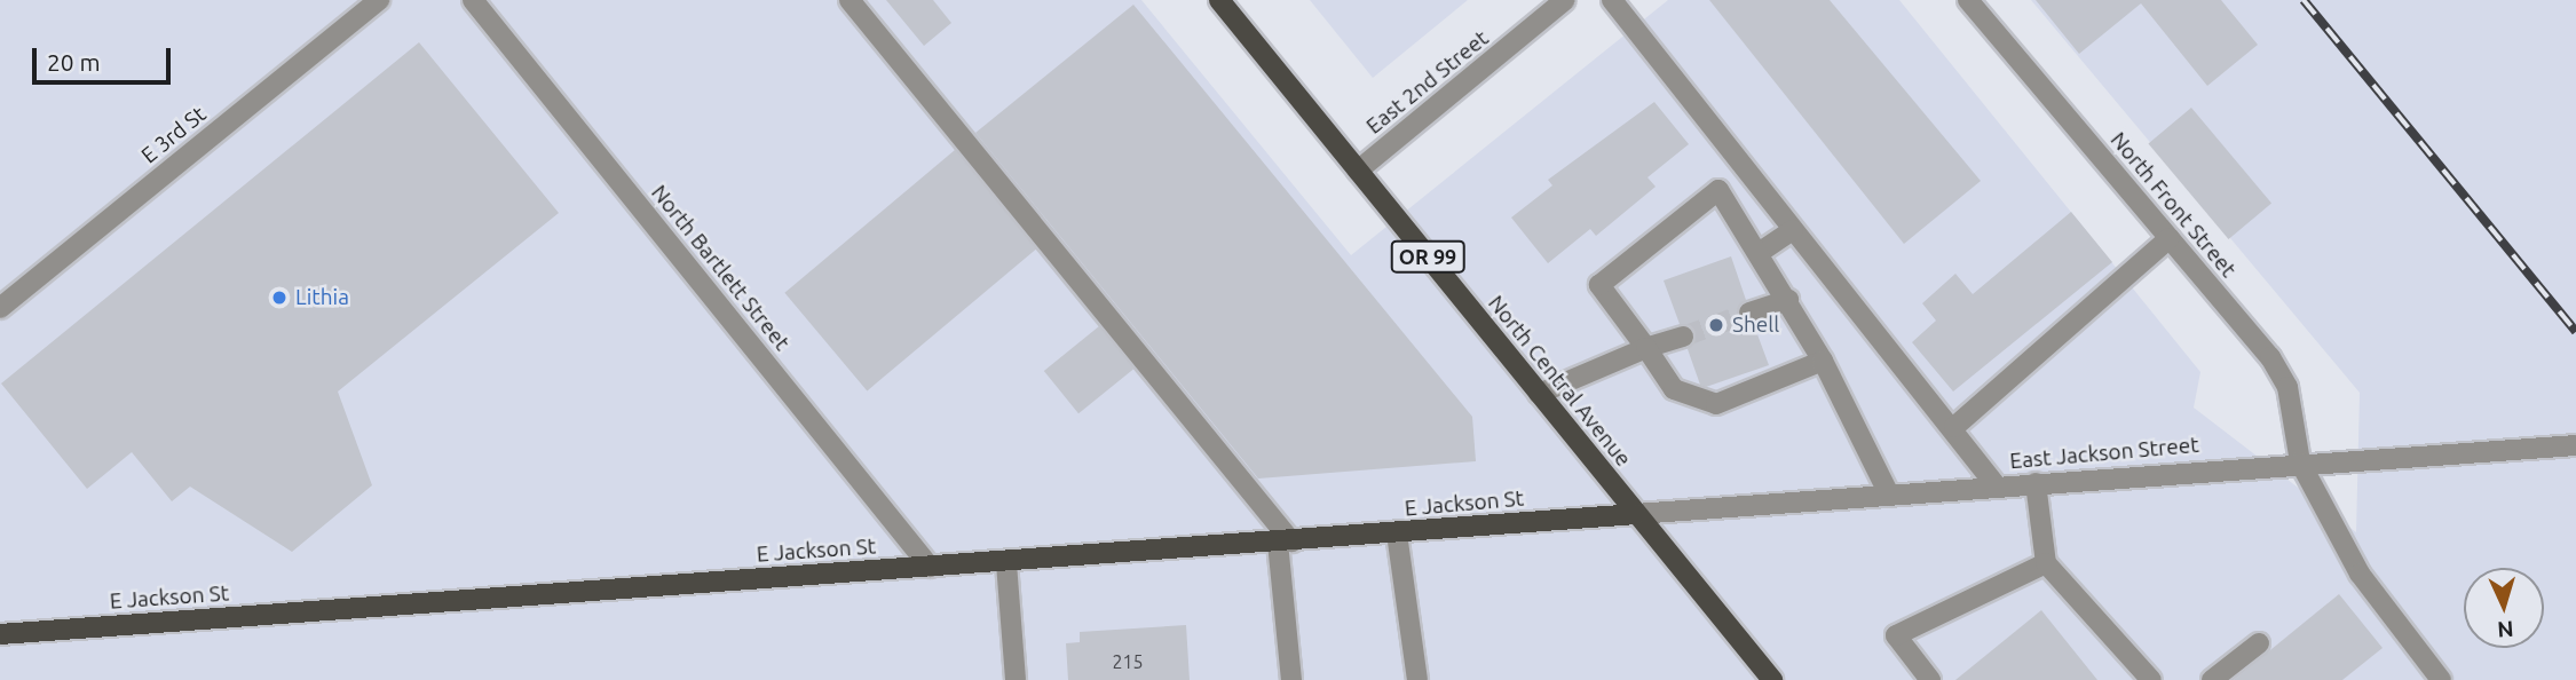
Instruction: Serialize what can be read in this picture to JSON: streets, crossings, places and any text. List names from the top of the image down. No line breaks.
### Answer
{"streets":{"main road":["OR 99","North Central Avenue","E Jackson St"],"street":["East 2nd Street","E 3rd St","North Front Street","North Bartlett Street","East Jackson Street"]},"crossings":[["East 2nd Street","North Central Avenue"],["North Front Street","East Jackson Street"],["North Bartlett Street","E Jackson St"],["North Central Avenue","East Jackson Street"],["North Central Avenue","E Jackson St"],["East Jackson Street","E Jackson St"]],"places":["Lithia","Shell"],"house_numbers":["215"],"scale_bar":"20 m","north":"bottom"}
